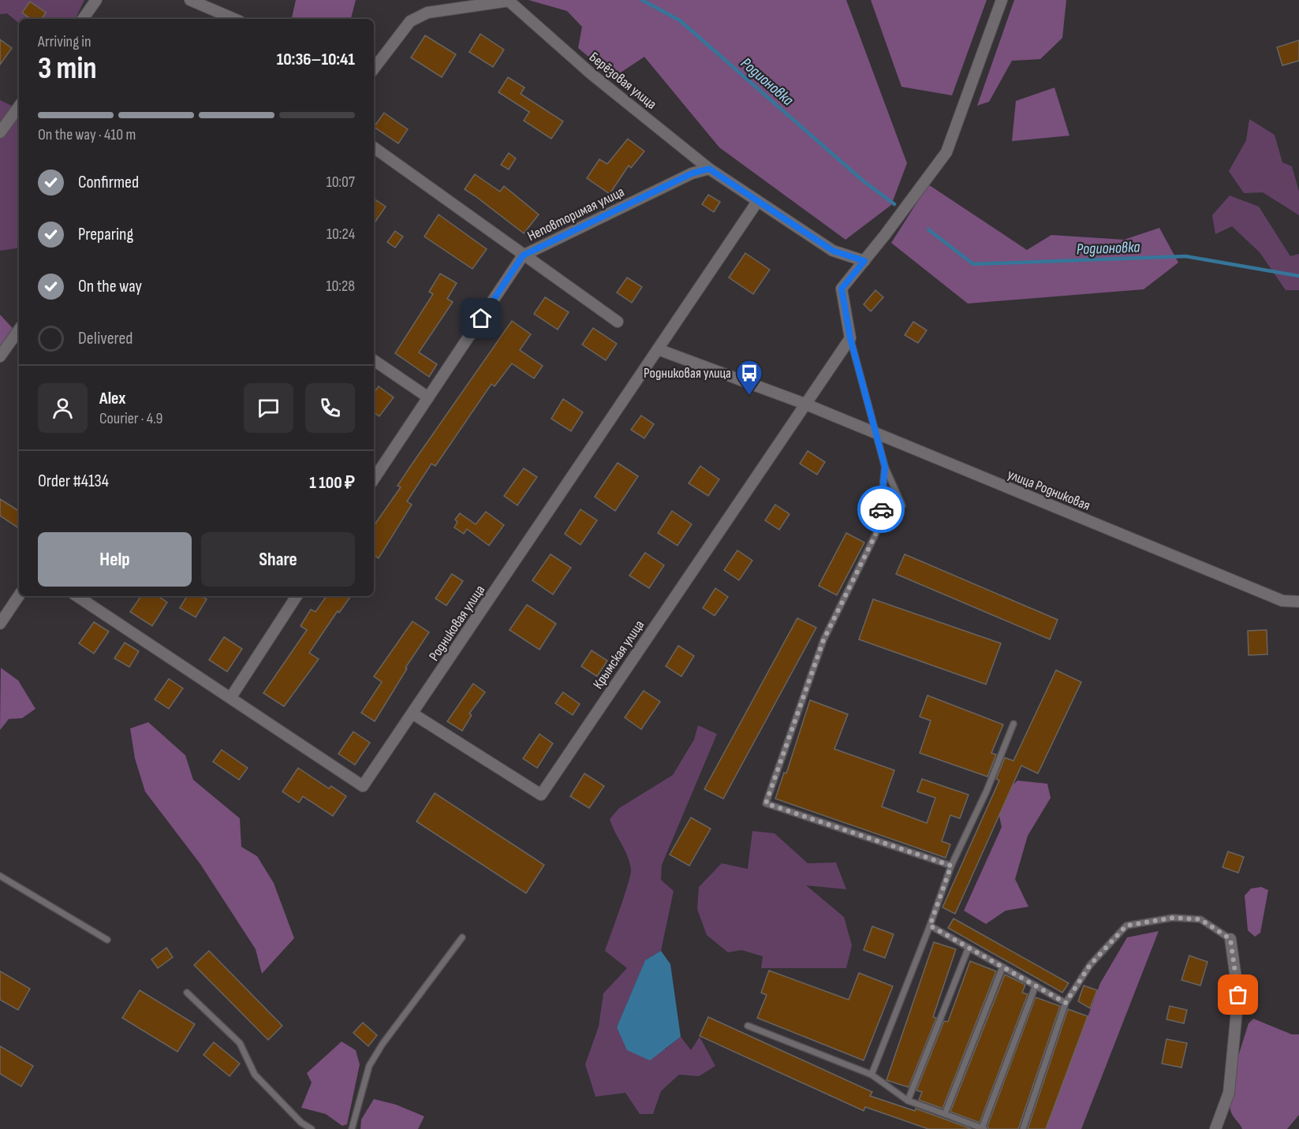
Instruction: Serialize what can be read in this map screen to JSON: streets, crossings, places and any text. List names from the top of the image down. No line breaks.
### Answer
{"streets":{"street":["Берёзовая улица","Неповторимая улица","улица Родниковая","Родниковая улица","Крымская улица"]},"crossings":[["Берёзовая улица","Неповторимая улица"],["Берёзовая улица","Родниковая улица"],["улица Родниковая","Родниковая улица"],["улица Родниковая","Крымская улица"],["Родниковая улица","Крымская улица"]],"water":["Родионовка"],"places":{"bus stop":["Родниковая улица"]},"page":{"heading":["3 min","Arriving in","10:36–10:41"],"panel":["Alex","Courier · 4.9","Order #4134","1 100 ₽"],"bar":"On the way · 410 m","list":[["Confirmed","10:07"],["Preparing","10:24"],["On the way","10:28"],"Delivered"],"buttons":["Help","Share"]}}
